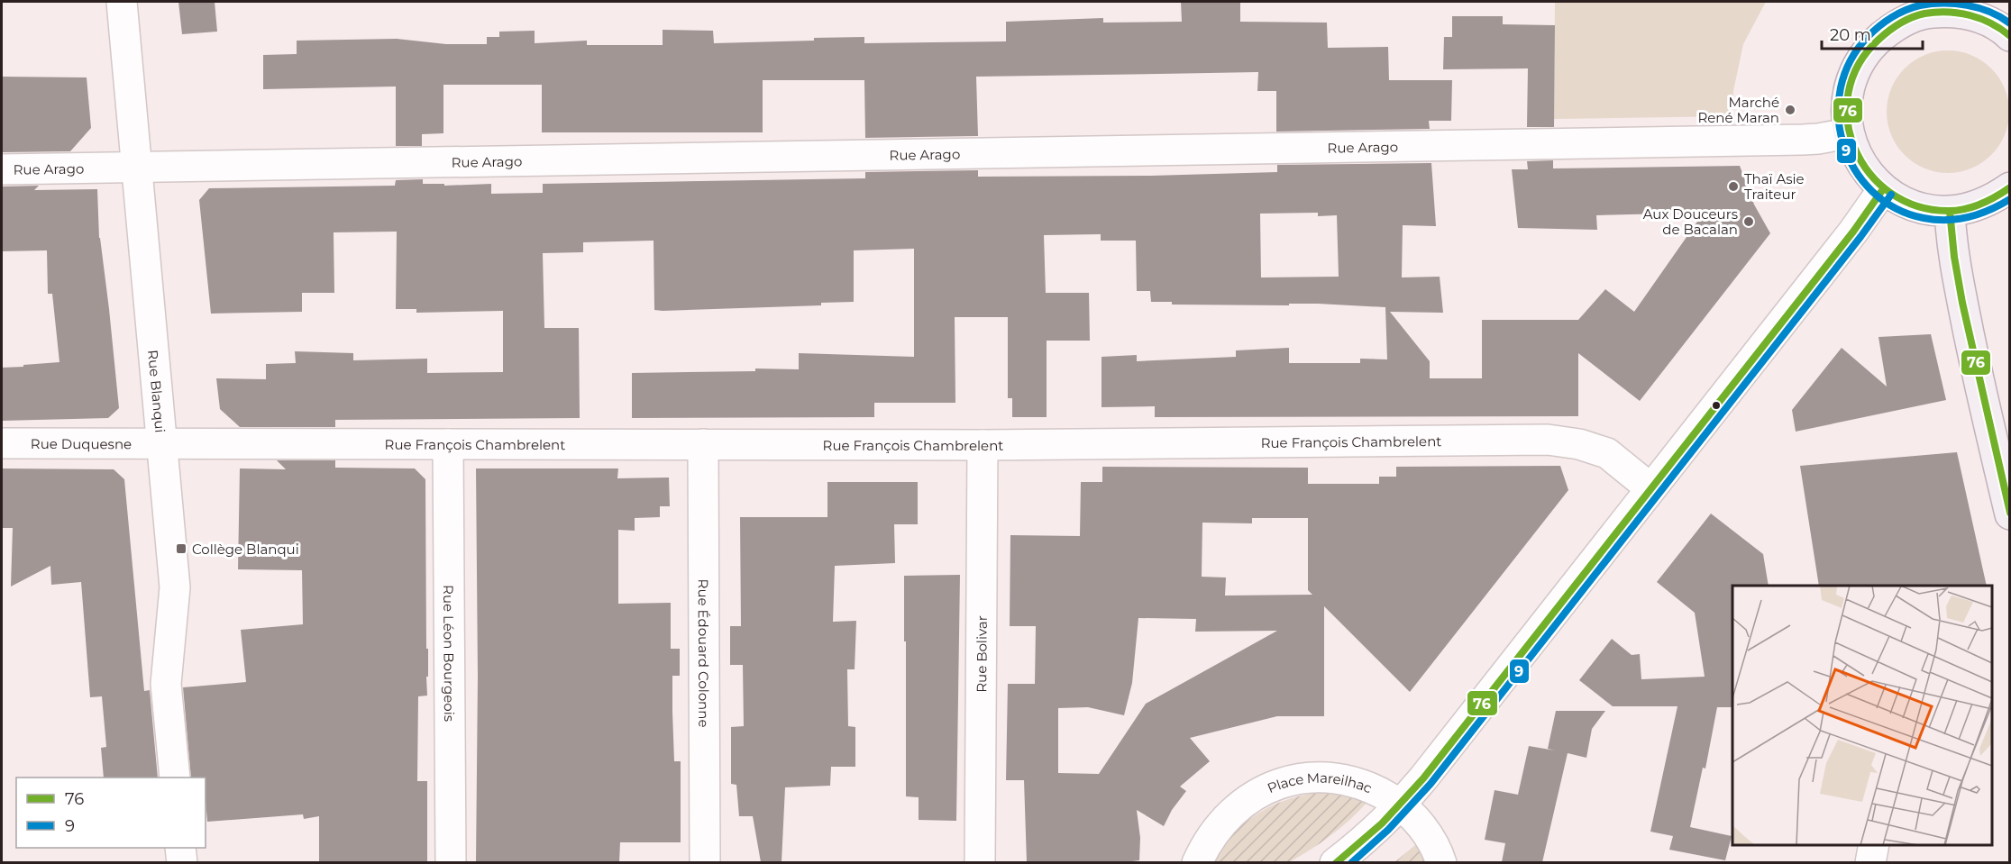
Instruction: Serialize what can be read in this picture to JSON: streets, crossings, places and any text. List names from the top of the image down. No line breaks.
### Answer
{"streets":{"street":["Rue Arago","Rue Blanqui","Rue François Chambrelent","Rue Duquesne","Rue Léon Bourgeois","Rue Édouard Colonne","Rue Bolivar","Place Mareilhac"]},"crossings":[["Rue Arago","Rue Blanqui"],["Rue Blanqui","Rue François Chambrelent"],["Rue Blanqui","Rue Duquesne"],["Rue François Chambrelent","Rue Duquesne"],["Rue François Chambrelent","Rue Léon Bourgeois"],["Rue François Chambrelent","Rue Édouard Colonne"],["Rue François Chambrelent","Rue Bolivar"]],"places":{"other":["Marché René Maran","Thaï Asie Traiteur","Aux Douceurs de Bacalan"],"transit":["Collège Blanqui"]},"lines":["transit line 9","transit line 76"],"legend":["76","9"],"scale_bar":"20 m"}
